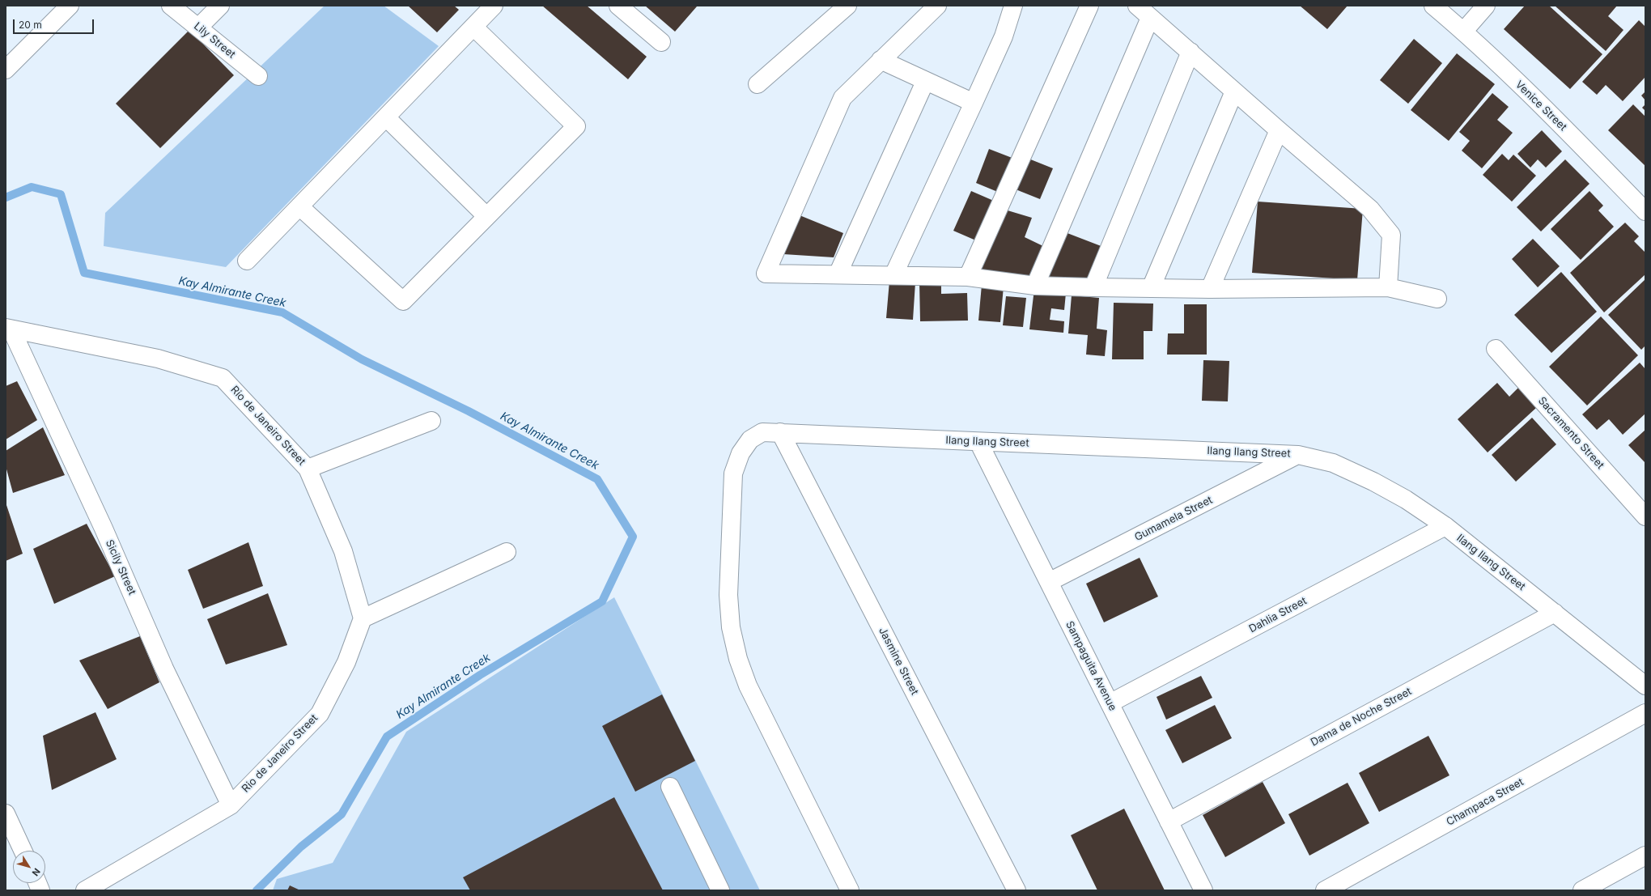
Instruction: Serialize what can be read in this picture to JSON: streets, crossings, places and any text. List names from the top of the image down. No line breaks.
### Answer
{"streets":{"street":["Lily Street","Venice Street","Rio de Janeiro Street","Sacramento Street","Ilang Ilang Street","Gumamela Street","Sicily Street","Dahlia Street","Jasmine Street","Sampaguita Avenue","Dama de Noche Street","Champaca Street"]},"crossings":[["Rio de Janeiro Street","Sicily Street"],["Ilang Ilang Street","Gumamela Street"],["Ilang Ilang Street","Dahlia Street"],["Ilang Ilang Street","Jasmine Street"],["Ilang Ilang Street","Sampaguita Avenue"],["Ilang Ilang Street","Dama de Noche Street"],["Gumamela Street","Sampaguita Avenue"],["Dahlia Street","Sampaguita Avenue"],["Sampaguita Avenue","Dama de Noche Street"]],"water":["Kay Almirante Creek"],"scale_bar":"20 m","north":"bottom right"}
